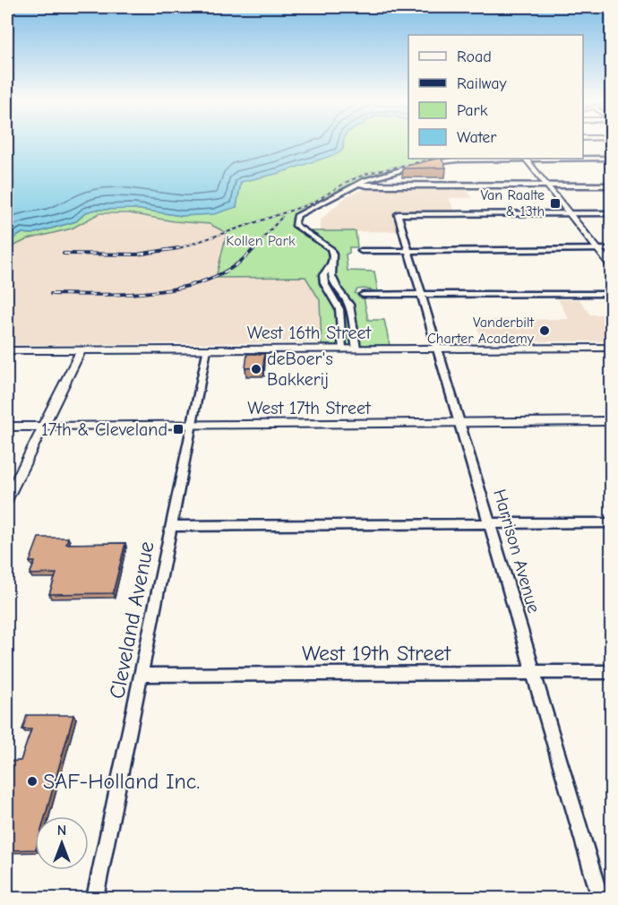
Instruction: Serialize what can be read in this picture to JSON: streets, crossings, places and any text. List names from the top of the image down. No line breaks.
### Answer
{"streets":{"street":["West 16th Street","West 17th Street","Harrison Avenue","Cleveland Avenue","West 19th Street"]},"crossings":[["West 16th Street","Harrison Avenue"],["West 16th Street","Cleveland Avenue"],["West 17th Street","Harrison Avenue"],["West 17th Street","Cleveland Avenue"],["Harrison Avenue","West 19th Street"],["Cleveland Avenue","West 19th Street"]],"parks":["Kollen Park"],"places":{"transit":["Van Raalte & 13th","17th & Cleveland"],"other":["Vanderbilt Charter Academy","deBoer's Bakkerij","SAF-Holland Inc."]},"legend":["Road","Railway","Park","Water"],"north":"top"}
